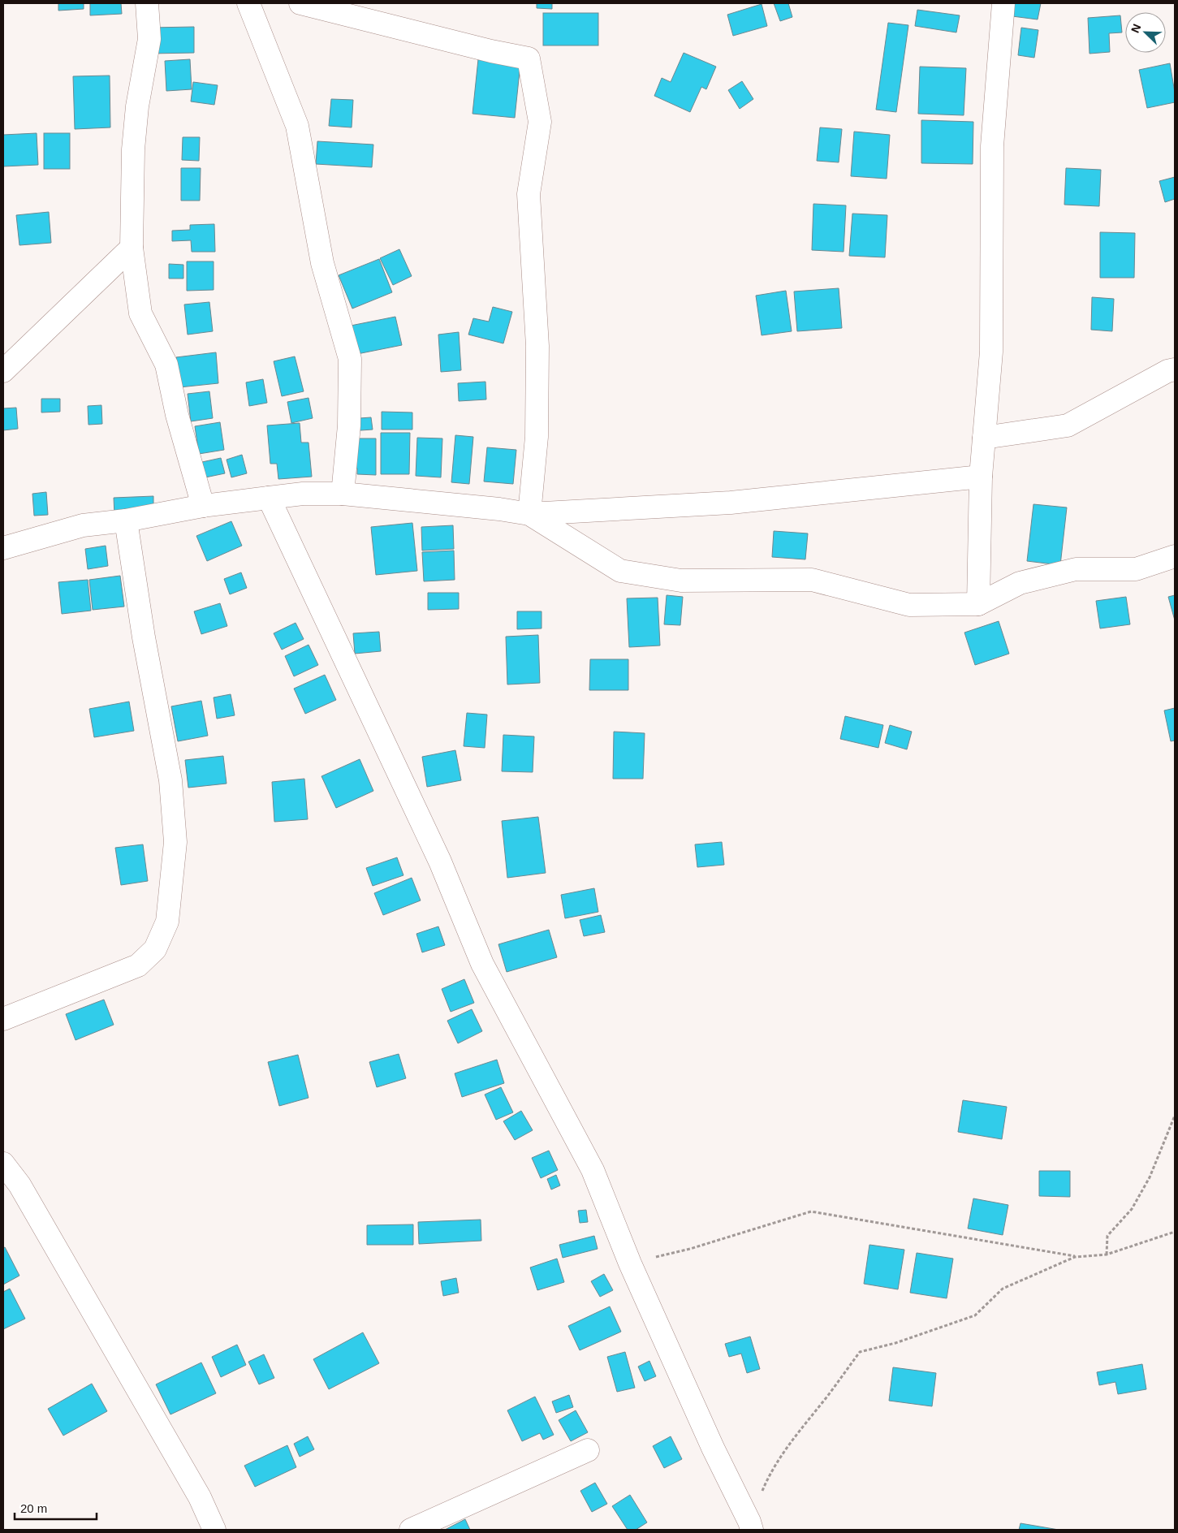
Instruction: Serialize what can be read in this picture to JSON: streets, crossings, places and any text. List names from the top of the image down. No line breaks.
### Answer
{"scale_bar":"20 m","north":"top left"}
